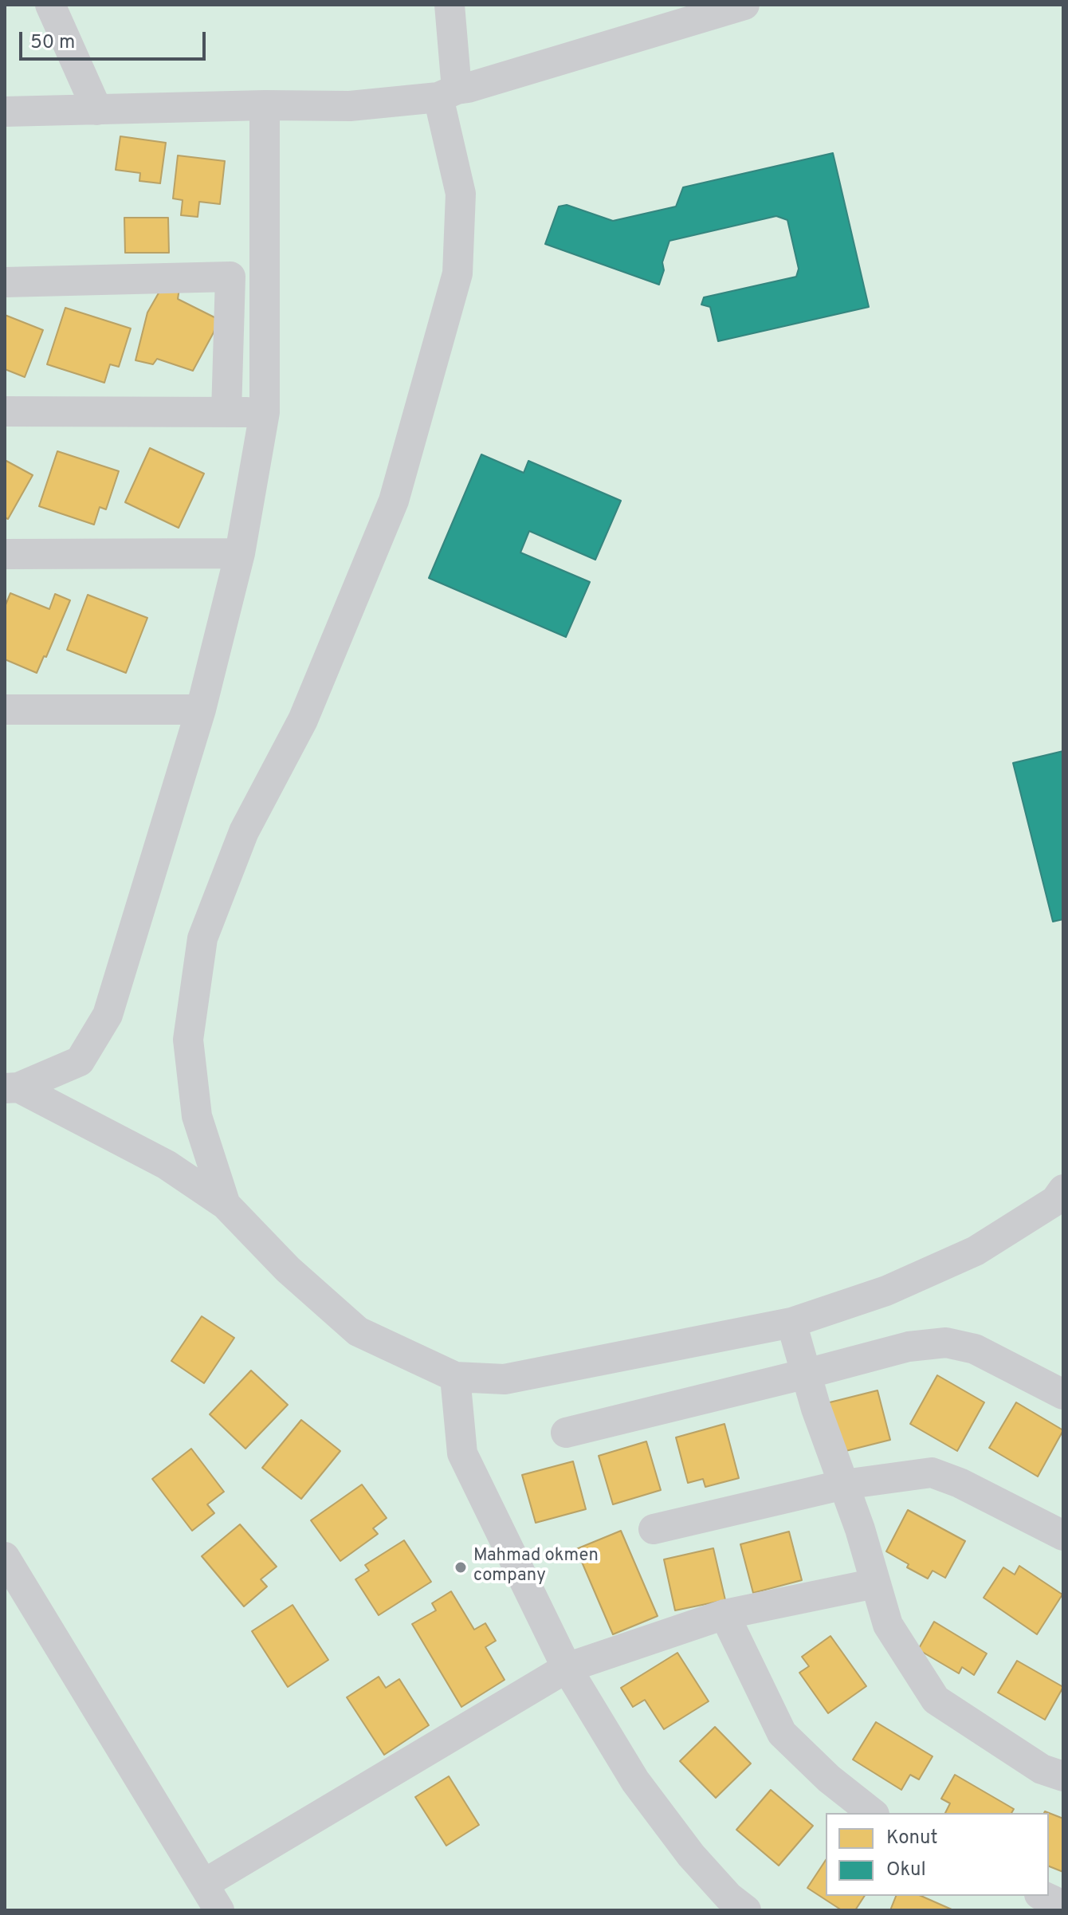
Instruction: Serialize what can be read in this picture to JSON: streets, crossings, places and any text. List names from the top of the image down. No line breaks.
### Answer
{"places":["Mahmad okmen company"],"legend":["Konut","Okul"],"scale_bar":"50 m"}
